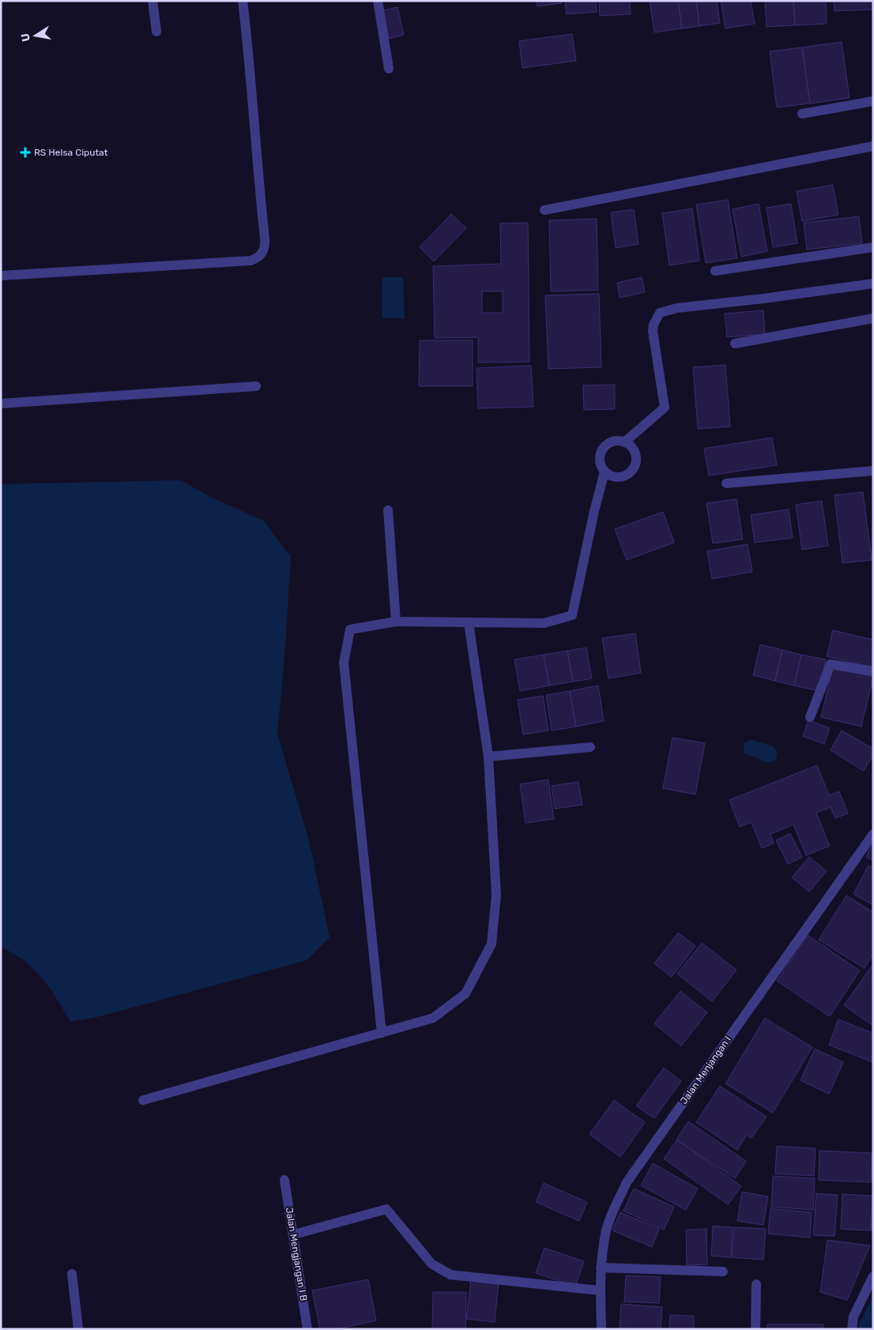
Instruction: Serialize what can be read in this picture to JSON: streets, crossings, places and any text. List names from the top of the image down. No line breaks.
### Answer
{"streets":{"street":["Jalan Menjangan I","Jalan Mengjangan I B"]},"places":{"health":["RS Helsa Ciputat"]},"north":"left"}
